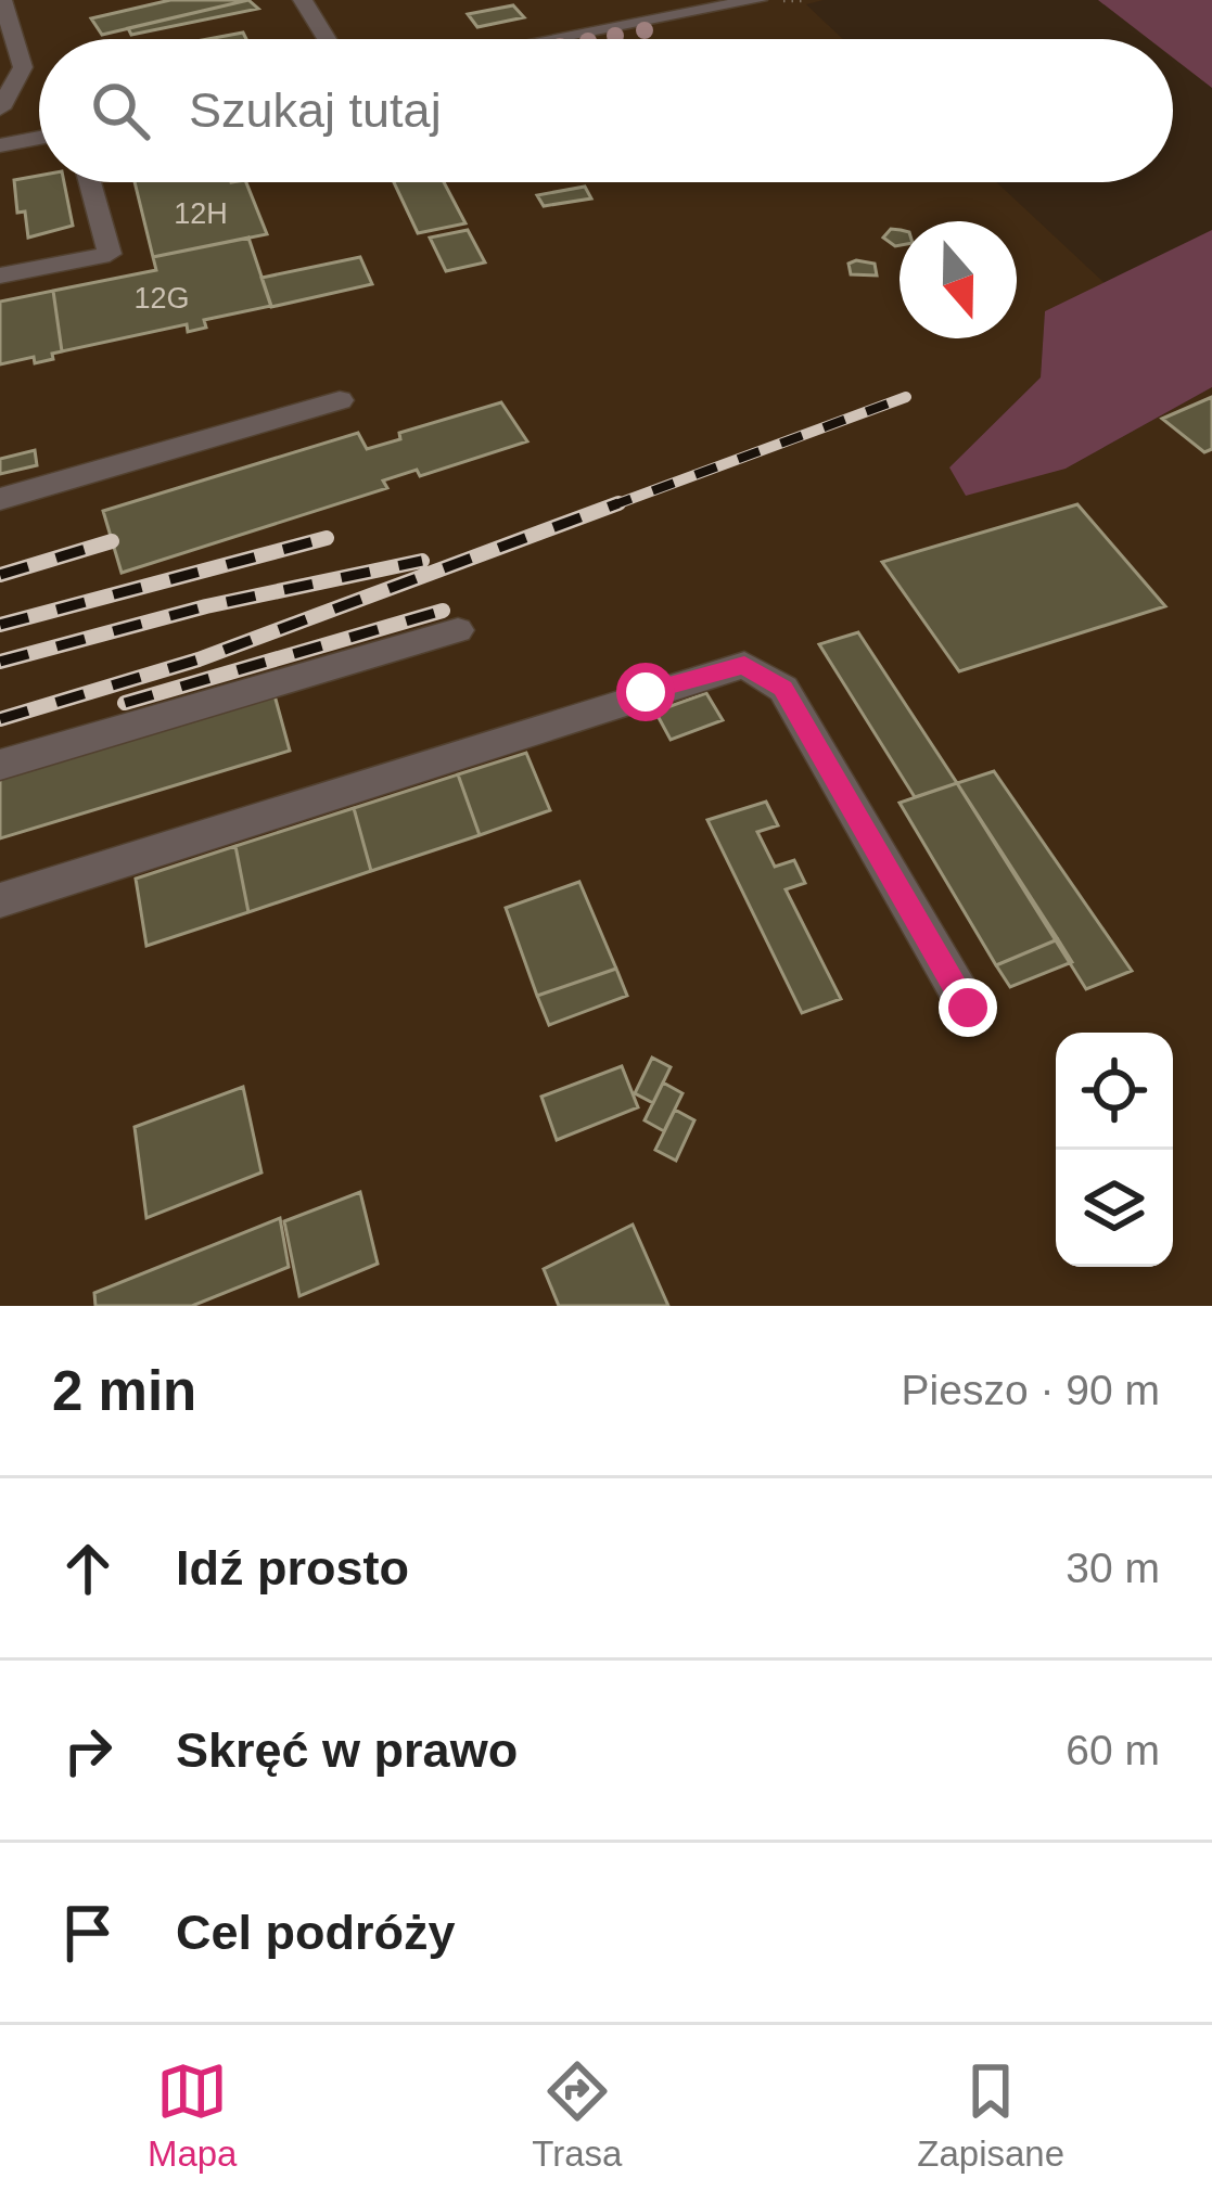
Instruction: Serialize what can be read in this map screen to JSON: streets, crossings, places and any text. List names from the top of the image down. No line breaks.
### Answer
{"house_numbers":["12H","12G"],"north":"bottom","page":{"search":"Szukaj tutaj","heading":["2 min","Pieszo · 90 m"],"list":[["Idź prosto","30 m"],["Skręć w prawo","60 m"],"Cel podróży"],"nav":["Mapa","Trasa","Zapisane"]}}
